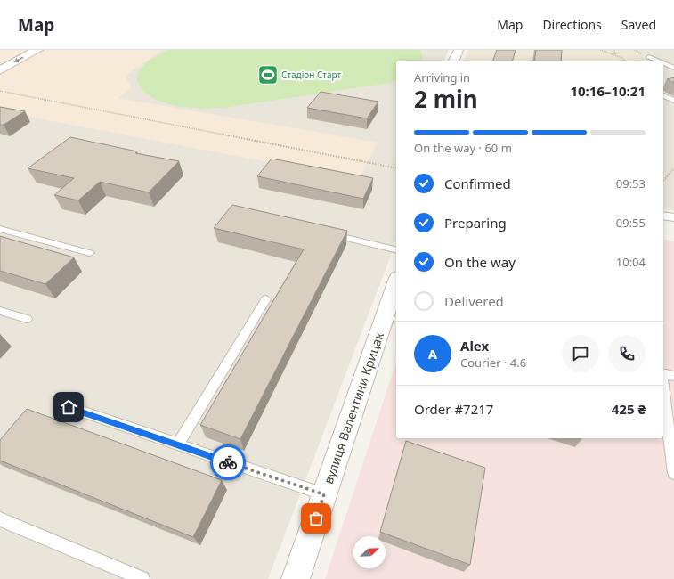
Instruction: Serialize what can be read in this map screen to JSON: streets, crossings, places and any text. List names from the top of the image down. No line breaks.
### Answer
{"streets":{"street":["вулиця Валентини Крицак"]},"places":{"sports":["Стадіон Старт"]},"north":"top right","page":{"header":"Map","nav":["Map","Directions","Saved"],"heading":["2 min","Arriving in","10:16–10:21"],"panel":["Alex","Courier · 4.6","Order #7217","425 ₴"],"bar":"On the way · 60 m","list":[["Confirmed","09:53"],["Preparing","09:55"],["On the way","10:04"],"Delivered"],"round":"A"}}
